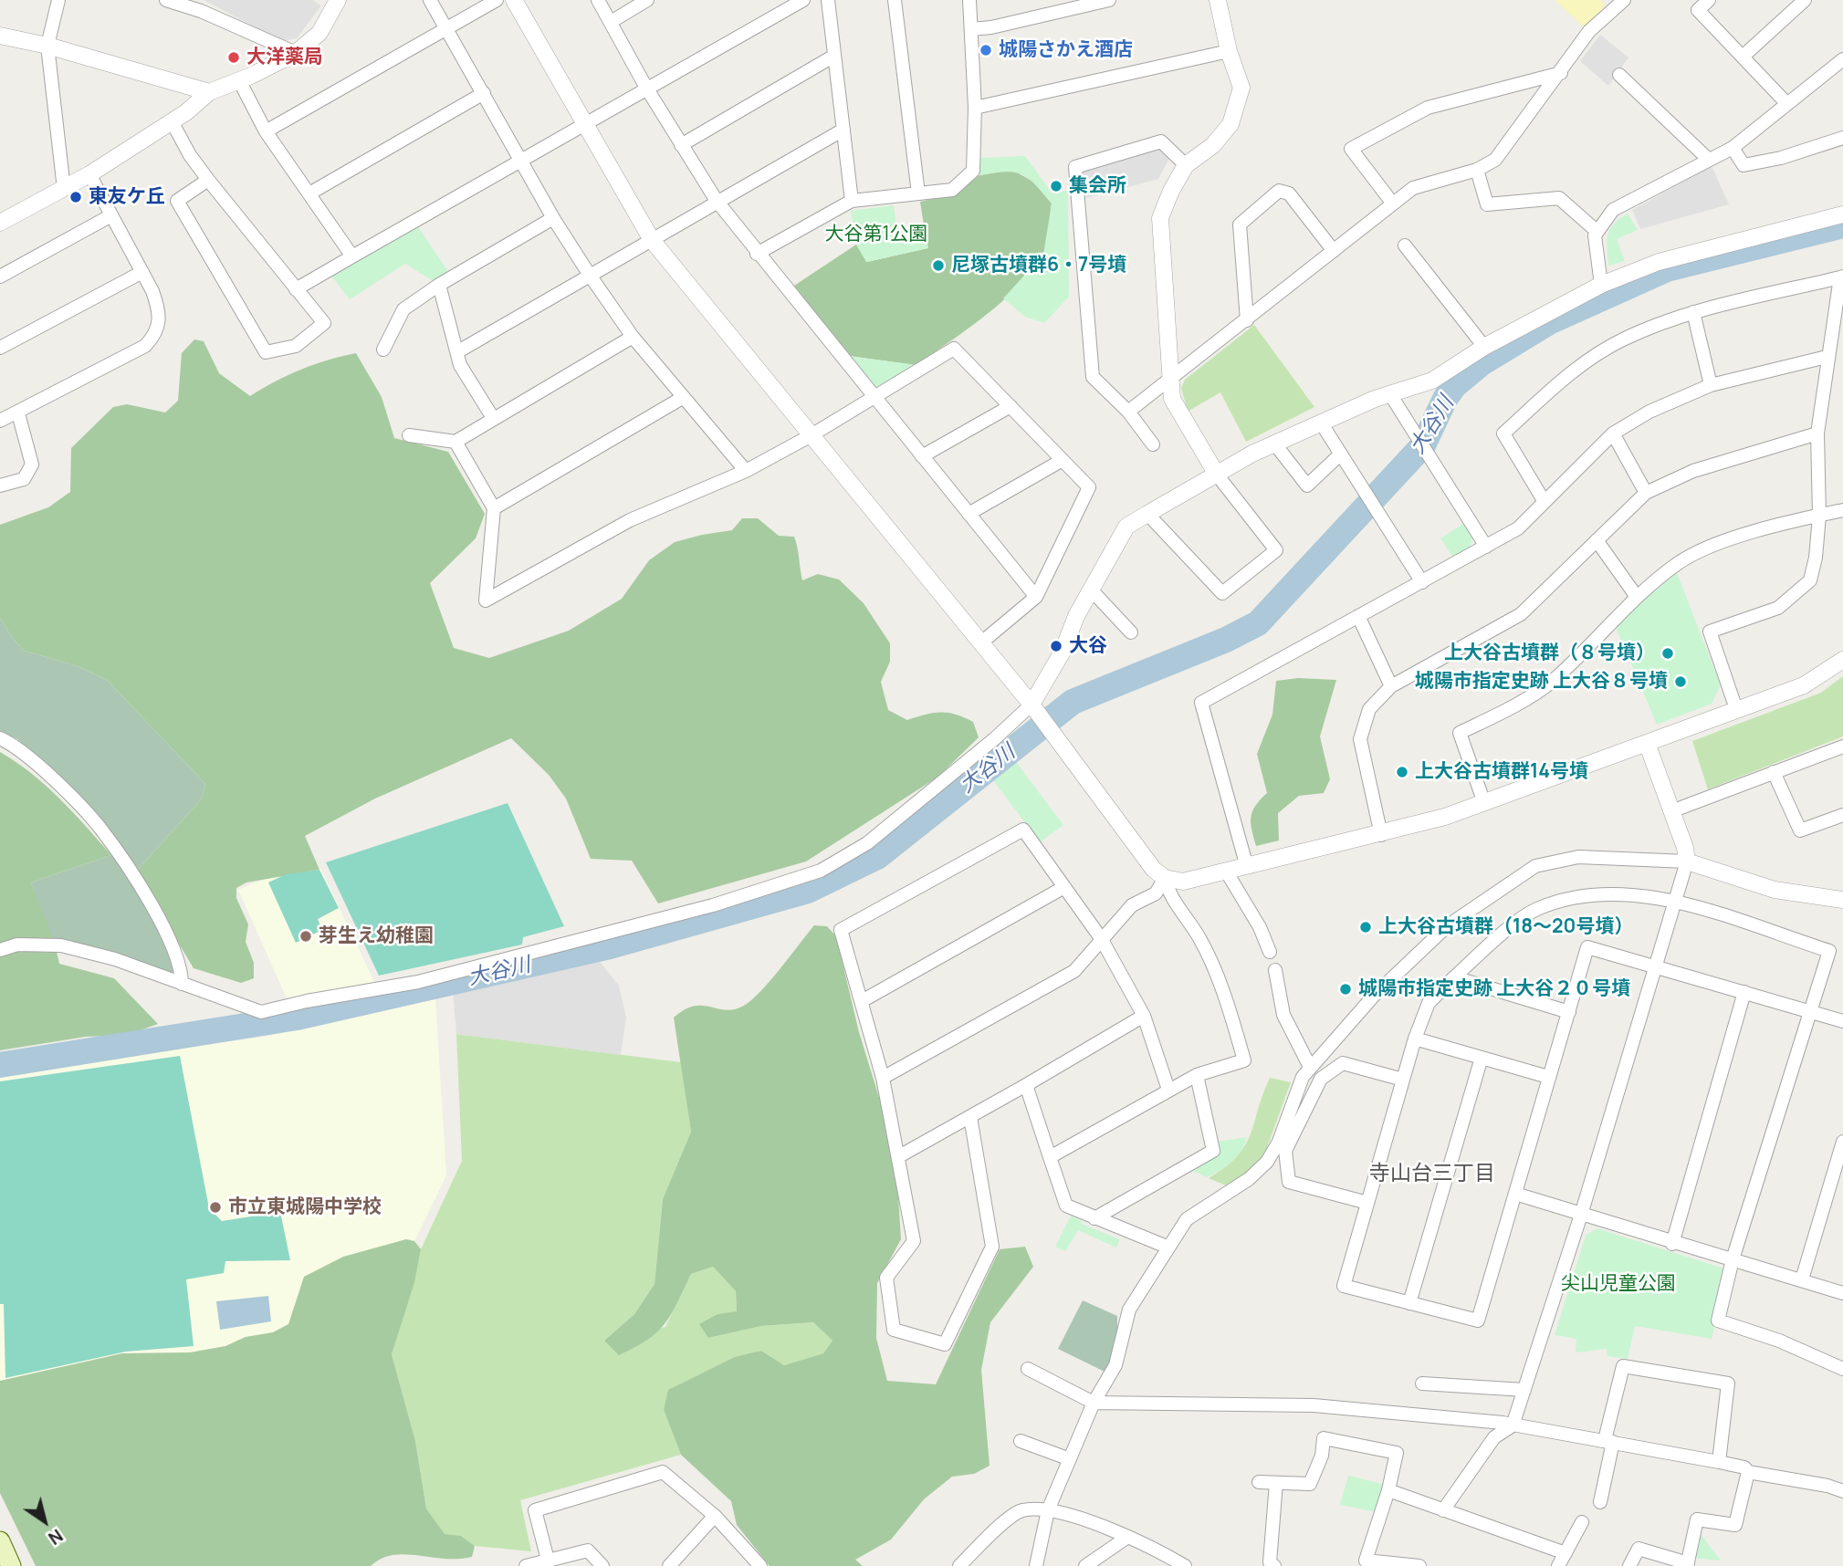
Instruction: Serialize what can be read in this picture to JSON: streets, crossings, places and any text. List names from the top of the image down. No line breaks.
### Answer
{"districts":["寺山台三丁目"],"water":["大谷川"],"parks":["大谷第1公園","尖山児童公園"],"places":["城陽さかえ酒店","大洋薬局","集会所","東友ケ丘","尼塚古墳群6・7号墳","大谷","上大谷古墳群（８号墳）","城陽市指定史跡 上大谷８号墳","上大谷古墳群14号墳","上大谷古墳群（18～20号墳）","芽生え幼稚園","城陽市指定史跡 上大谷２０号墳","市立東城陽中学校"],"north":"bottom right"}
